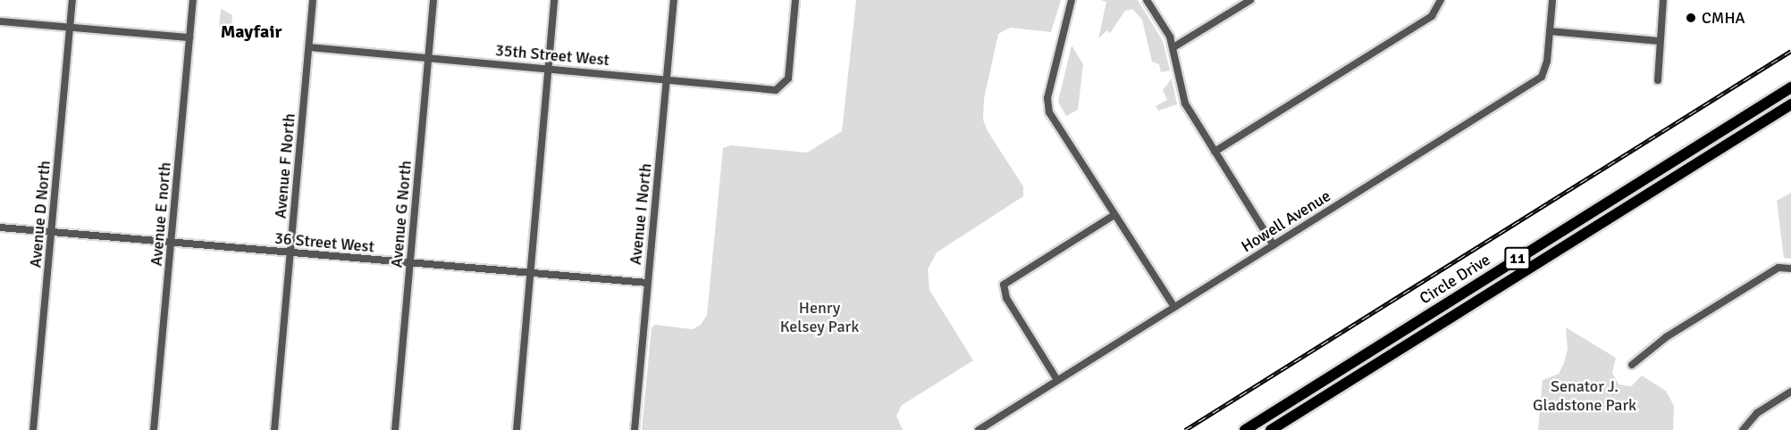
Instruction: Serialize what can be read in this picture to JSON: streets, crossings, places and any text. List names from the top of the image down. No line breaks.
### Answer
{"streets":{"highway":["11","Circle Drive"],"street":["35th Street West","Avenue F North","Avenue D North","Avenue E north","Avenue G North","Avenue I North","Howell Avenue","36 Street West"]},"crossings":[["35th Street West","Avenue F North"],["35th Street West","Avenue G North"],["35th Street West","Avenue I North"],["Avenue F North","36 Street West"],["Avenue D North","36 Street West"],["Avenue E north","36 Street West"],["Avenue G North","36 Street West"],["Avenue I North","36 Street West"]],"districts":["Mayfair"],"parks":["Henry Kelsey Park","Senator J. Gladstone Park"],"places":["CMHA"]}
